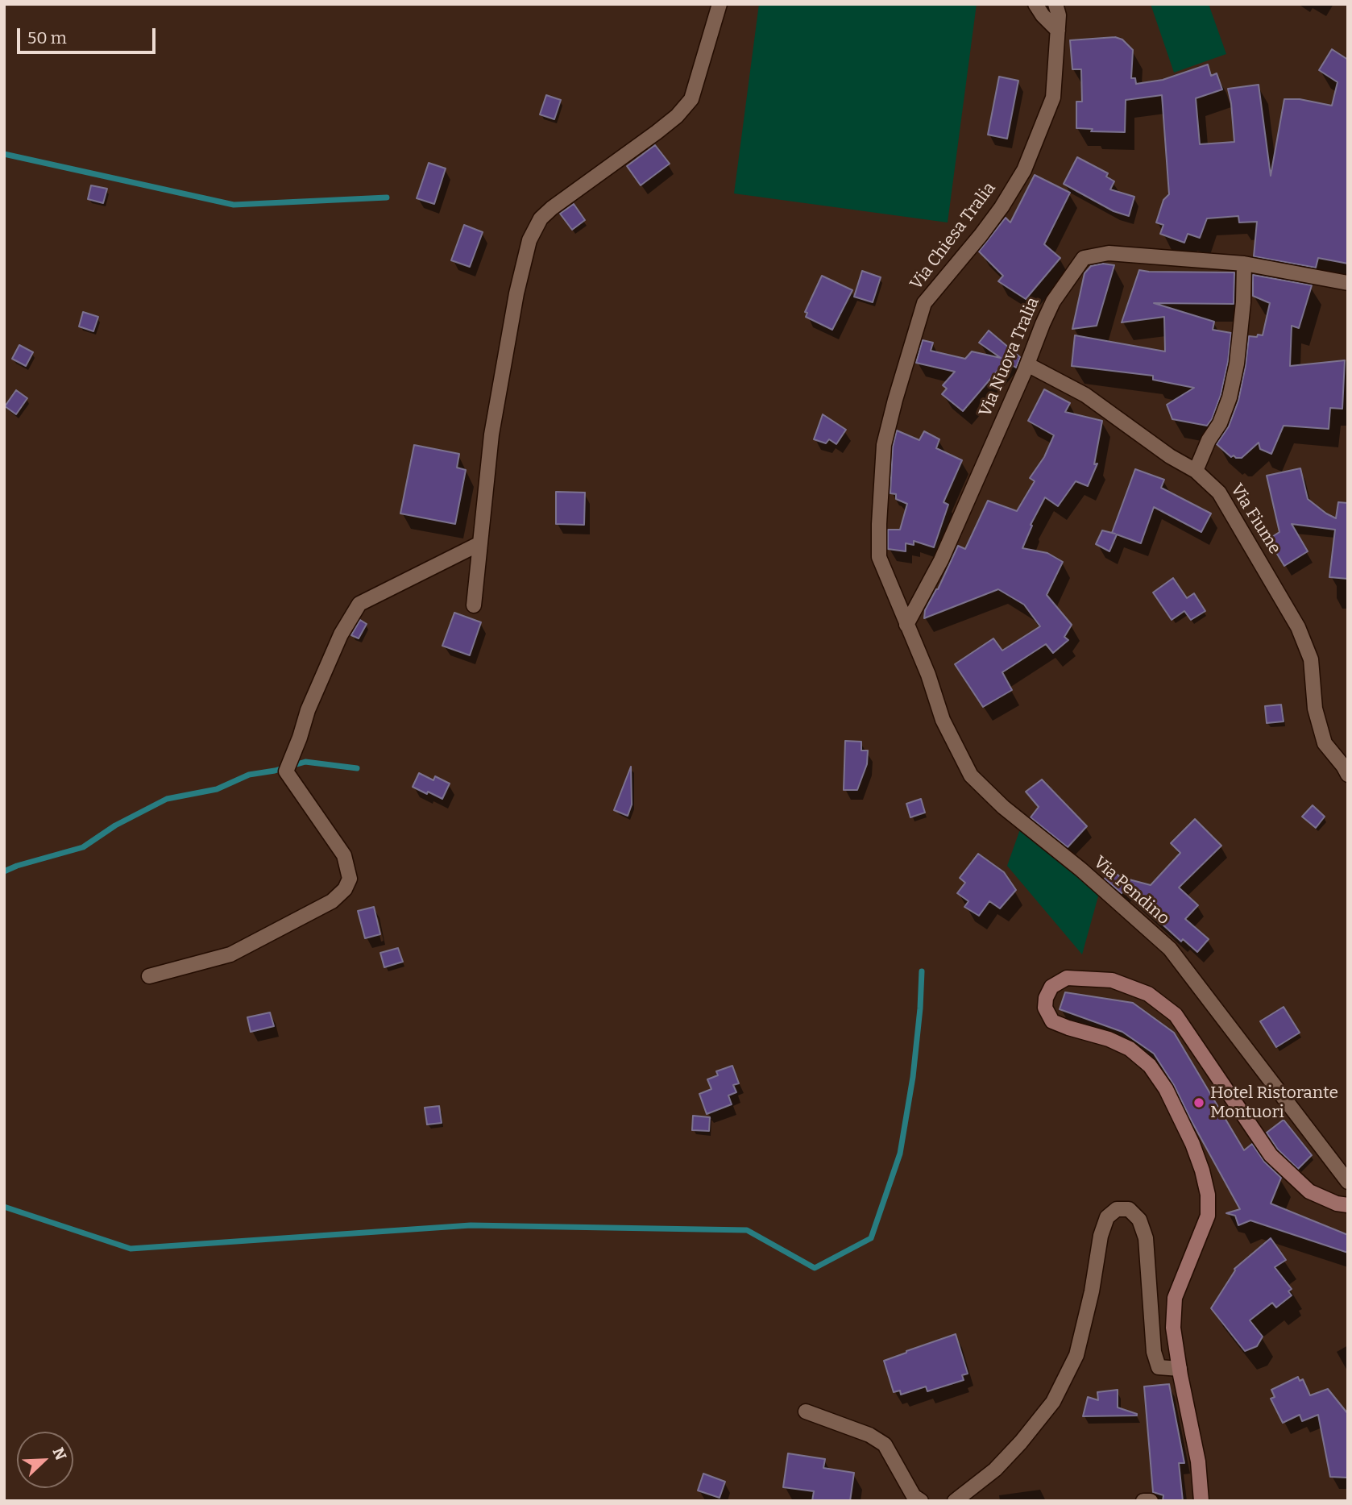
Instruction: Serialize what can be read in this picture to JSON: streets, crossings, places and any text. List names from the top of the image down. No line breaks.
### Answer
{"streets":{"street":["Via Chiesa Tralia","Via Nuova Tralia","Via Fiume","Via Pendino"]},"crossings":[["Via Chiesa Tralia","Via Nuova Tralia"],["Via Chiesa Tralia","Via Pendino"],["Via Nuova Tralia","Via Fiume"],["Via Nuova Tralia","Via Pendino"]],"places":["Hotel Ristorante Montuori"],"scale_bar":"50 m","north":"top right"}
